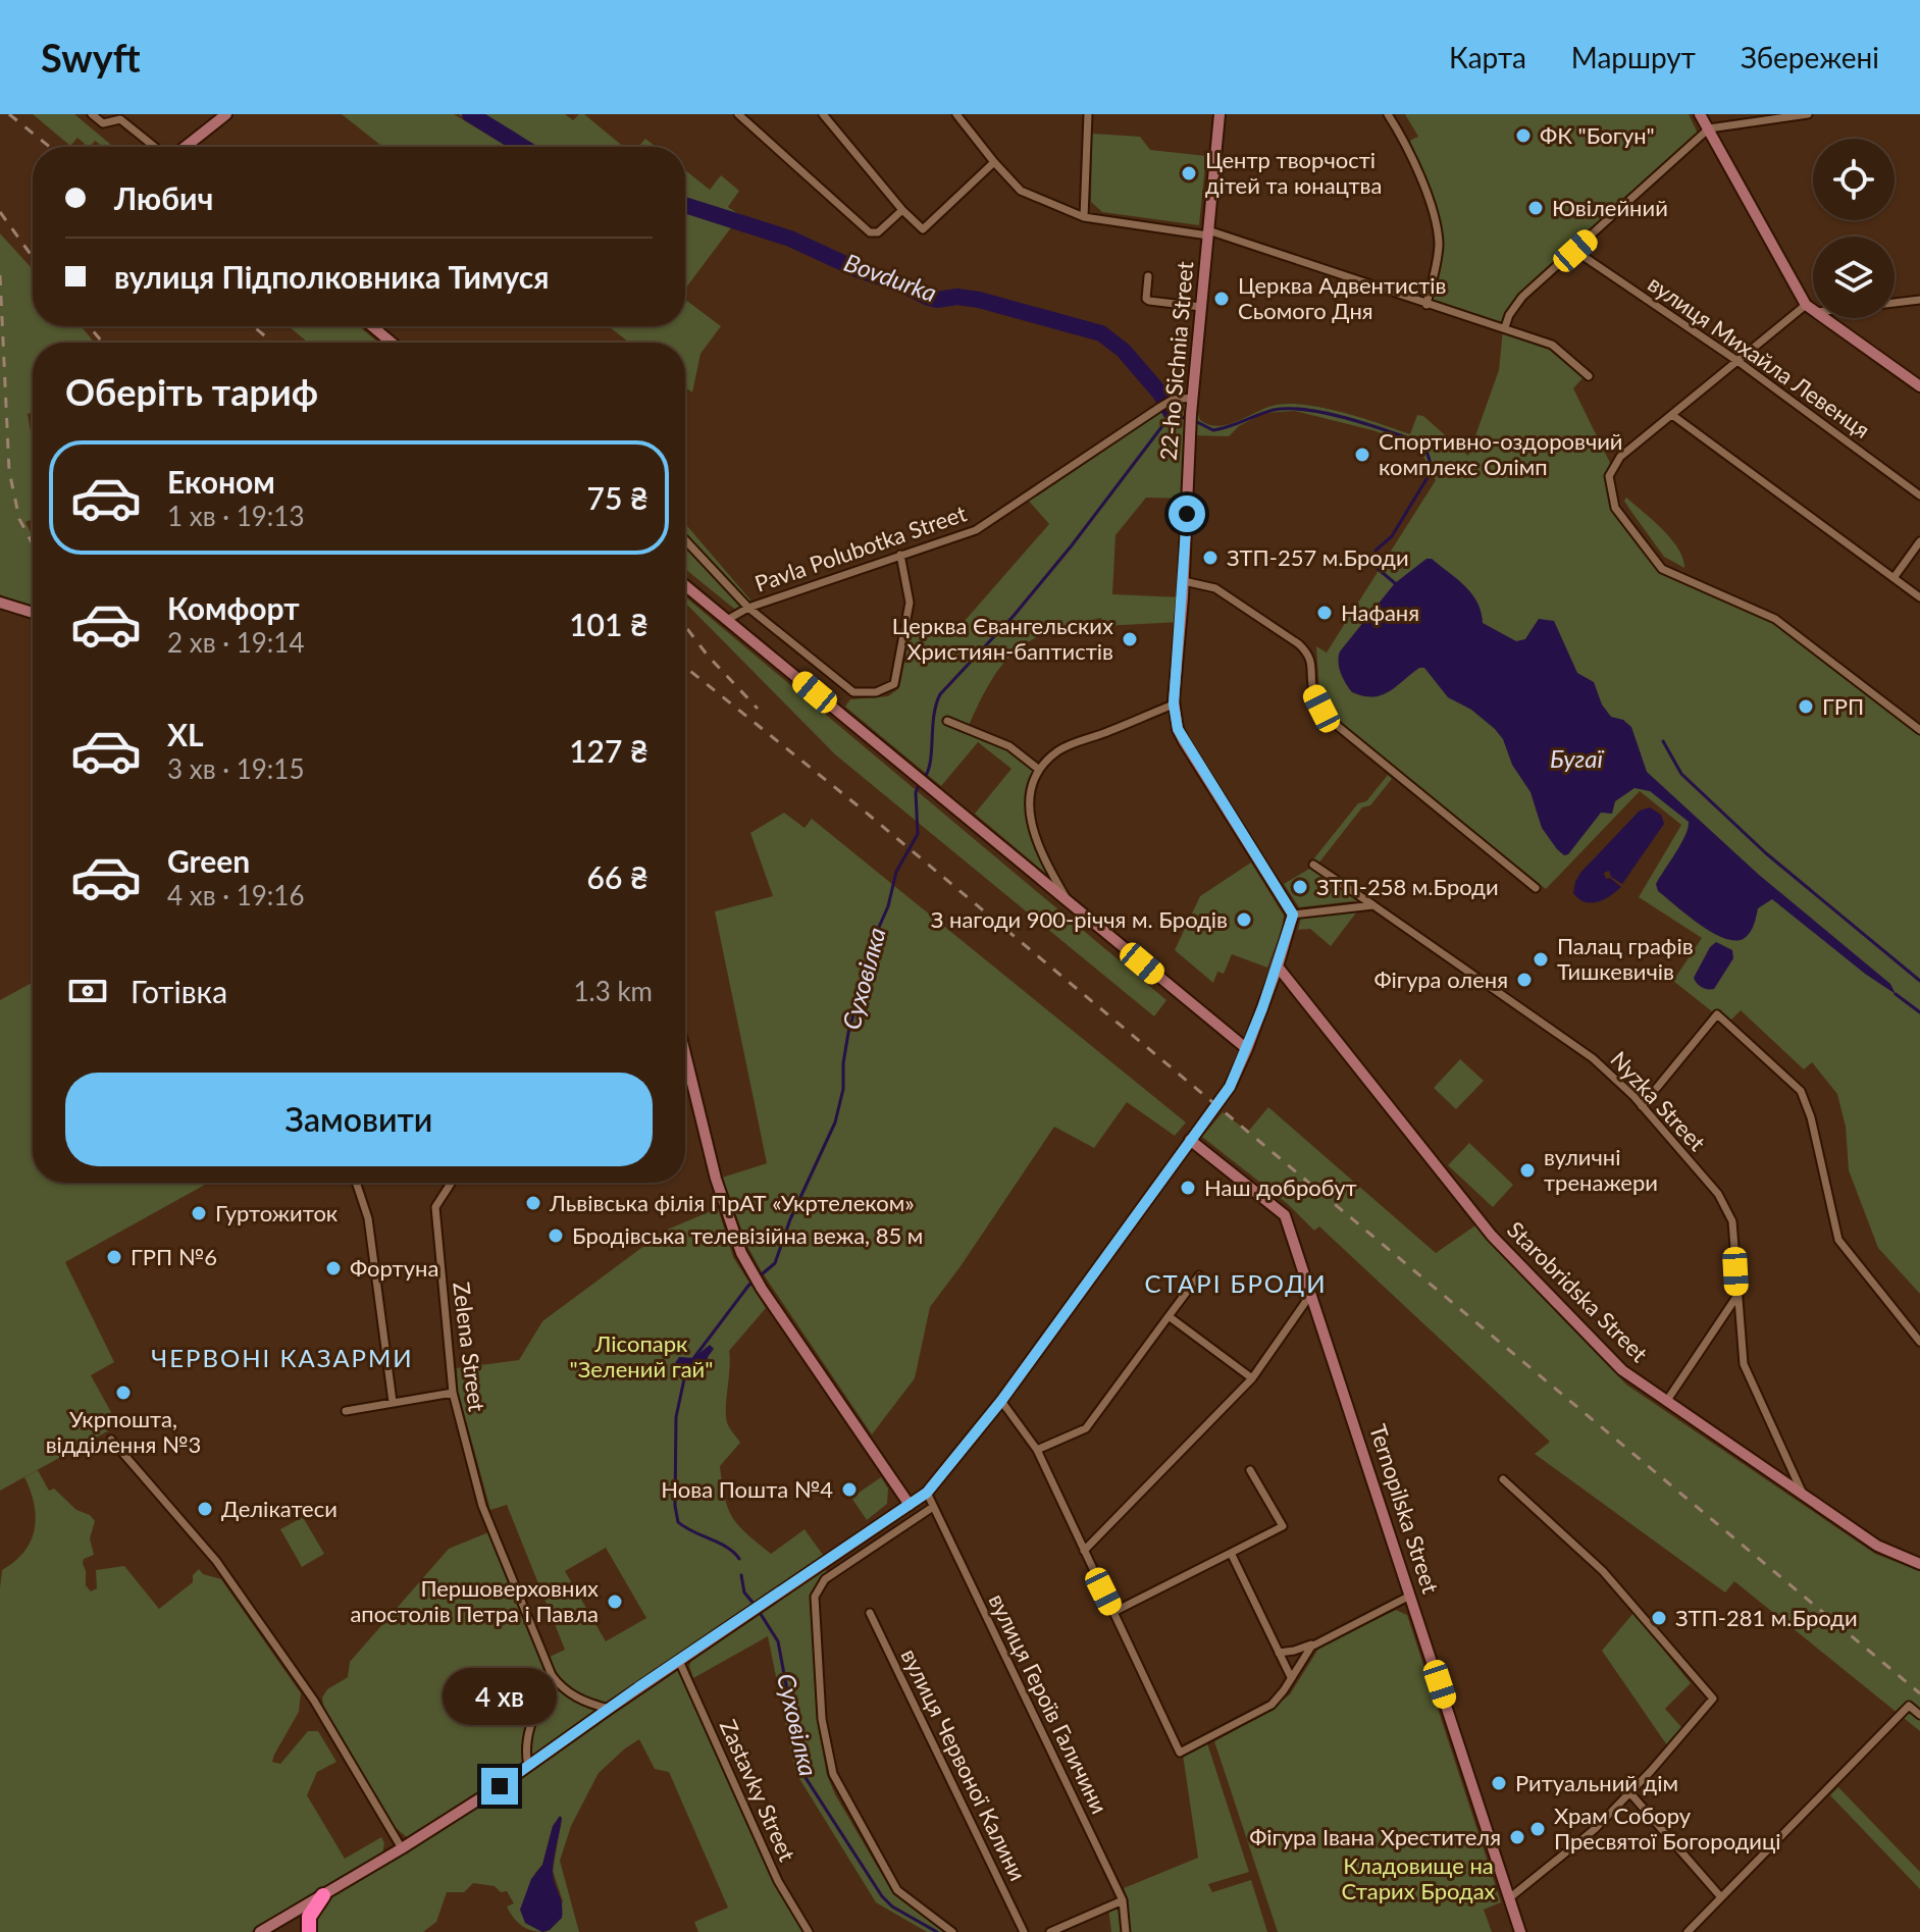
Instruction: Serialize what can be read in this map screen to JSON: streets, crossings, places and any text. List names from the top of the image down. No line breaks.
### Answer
{"streets":{"main road":["22-ho Sichnia Street","Starobridska Street","Ternopilska Street"],"street":["вулиця Михайла Левенця","Pavla Polubotka Street","Nyzka Street","Zelena Street","вулиця Героїв Галичини","вулиця Червоної Калини","Zastavky Street"]},"crossings":[["22-ho Sichnia Street","Pavla Polubotka Street"],["Nyzka Street","Starobridska Street"]],"districts":["СТАРІ БРОДИ","ЧЕРВОНІ КАЗАРМИ"],"water":["Bovdurka","Бугаї","Суховілка"],"parks":["Лісопарк \"Зелений гай\"","Кладовище на Старих Бродах"],"places":["ФК \"Богун\"","Центр творчості дітей та юнацтва","Ювілейний","Церква Адвентистів Сьомого Дня","Спортивно-оздоровчий комплекс Олімп","ЗТП-257 м.Броди","Нафаня","Церква Євангельских Християн-баптистів","ГРП","ЗТП-258 м.Броди","З нагоди 900-річчя м. Бродів","Палац графів Тишкевичів","Фігура оленя","вуличні тренажери","Наш добробут","Львівська філія ПрАТ «Укртелеком»","Гуртожиток","Бродівська телевізійна вежа, 85 м","ГРП №6","Фортуна","Укрпошта, відділення №3","Нова Пошта №4","Делікатеси","Першоверховних апостолів Петра і Павла","ЗТП-281 м.Броди","Ритуальний дім","Храм Собору Пресвятої Богородиці","Фігура Івана Хрестителя"],"page":{"header":"Swyft","nav":["Карта","Маршрут","Збережені"],"banner":["Любич","вулиця Підполковника Тимуся"],"heading":"Оберіть тариф","list":[{"name":"Економ","note":"1 хв · 19:13","value":"75 ₴"},{"name":"Комфорт","note":"2 хв · 19:14","value":"101 ₴"},{"name":"XL","note":"3 хв · 19:15","value":"127 ₴"},{"name":"Green","note":"4 хв · 19:16","value":"66 ₴"}],"pay":["Готівка","1.3 km"],"buttons":"Замовити","bubble":"4 хв"}}
